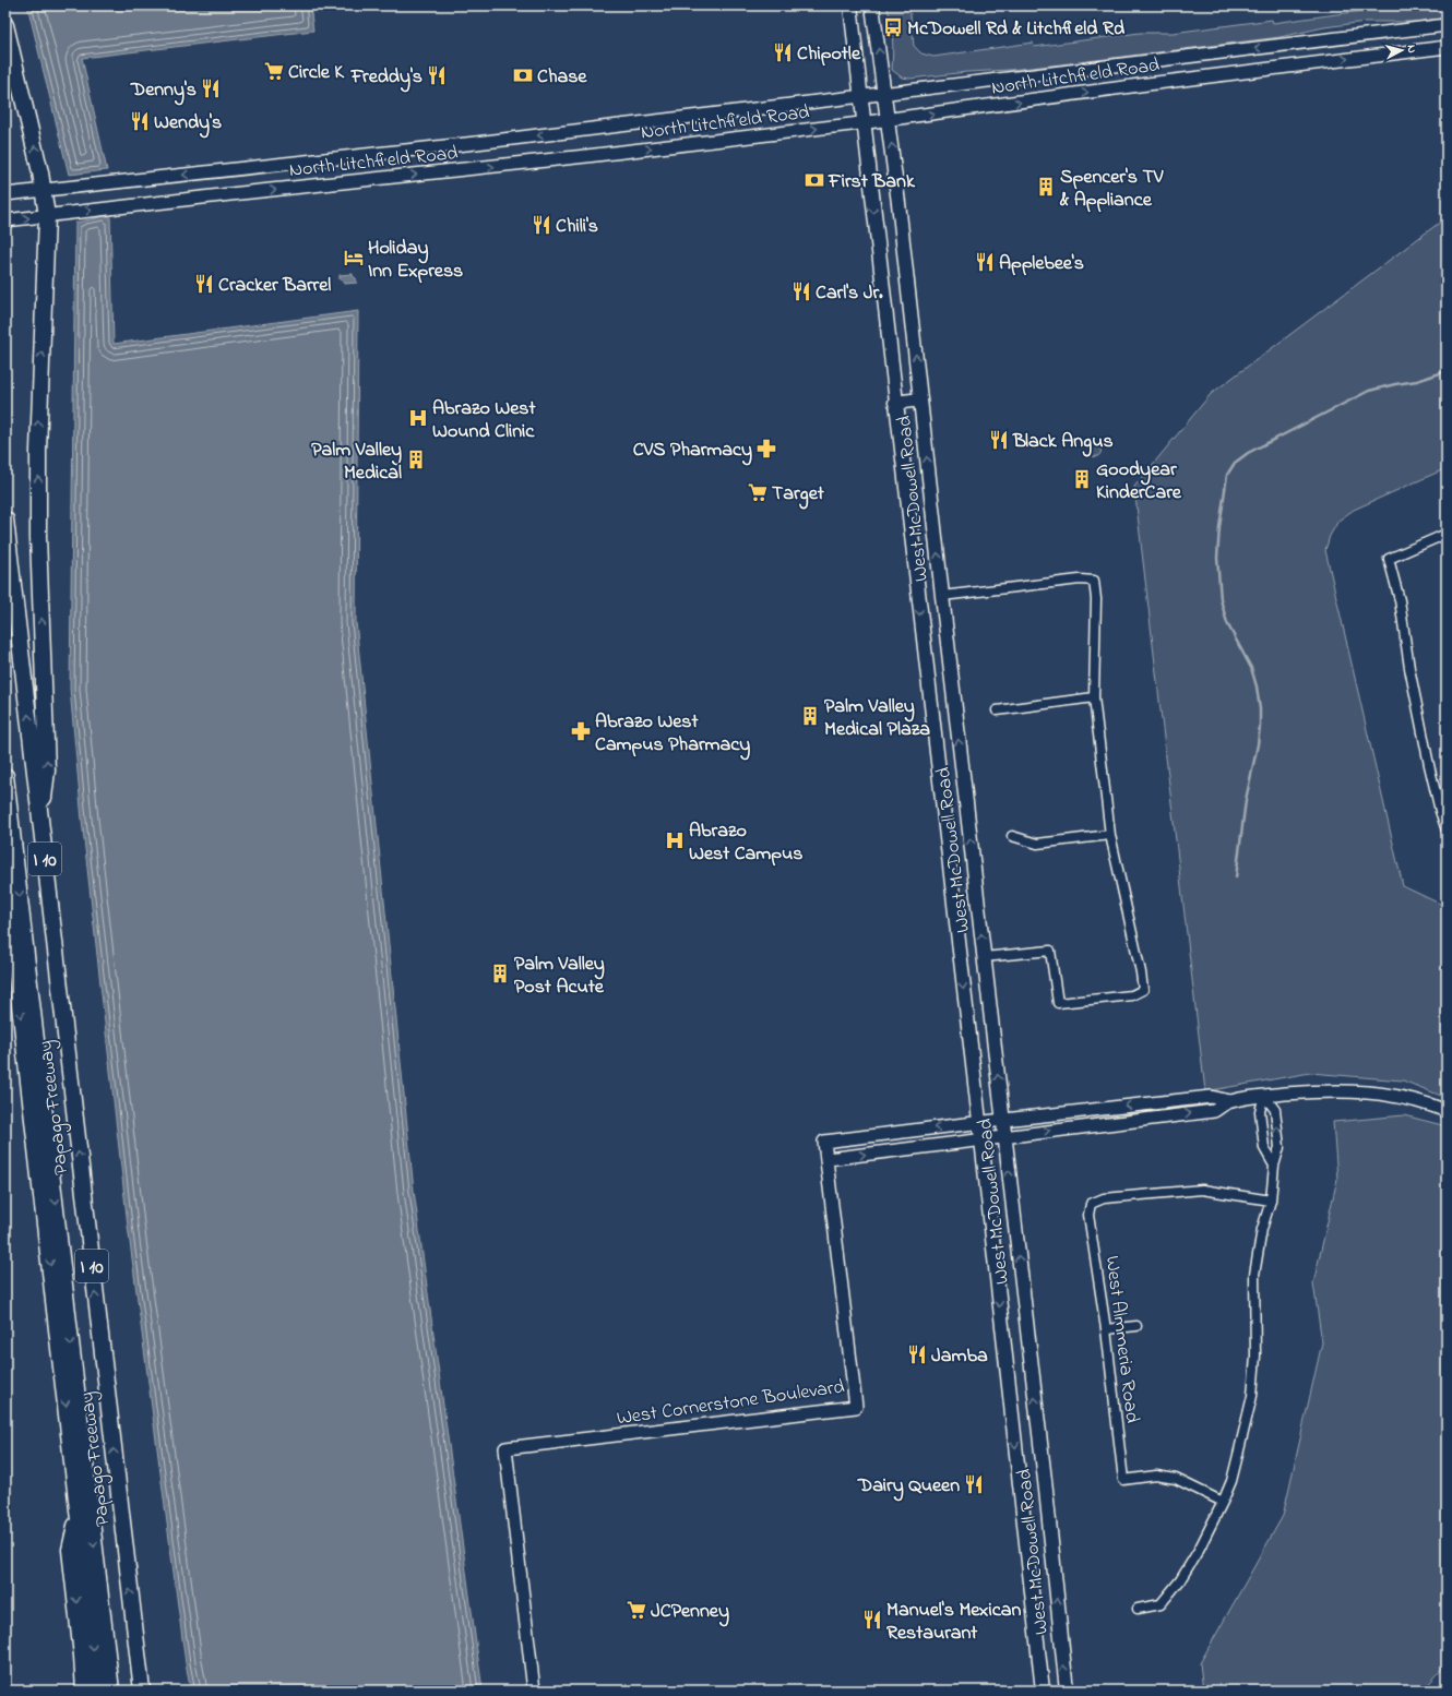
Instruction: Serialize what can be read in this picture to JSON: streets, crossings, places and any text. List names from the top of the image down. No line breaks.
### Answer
{"streets":{"highway":["I 10","Papago Freeway"],"main road":["North Litchfield Road","West McDowell Road","West Cornerstone Boulevard"],"street":["West Almmeria Road"]},"crossings":[["North Litchfield Road","West McDowell Road"],["West McDowell Road","West Cornerstone Boulevard"]],"places":{"bus stop":["McDowell Rd & Litchfield Rd"],"restaurant":["Chipotle","Freddy's","Denny's","Wendy's","Chili's","Applebee's","Cracker Barrel","Carl's Jr.","Black Angus","Jamba","Dairy Queen","Manuel's Mexican Restaurant"],"supermarket":["Circle K","Target","JCPenney"],"bank":["Chase","First Bank"],"building":["Spencer's TV & Appliance","Palm Valley Medical","Goodyear KinderCare","Palm Valley Medical Plaza","Palm Valley Post Acute"],"hotel":["Holiday Inn Express"],"hospital":["Abrazo West Wound Clinic","Abrazo West Campus"],"pharmacy":["CVS Pharmacy","Abrazo West Campus Pharmacy"]},"north":"right"}
